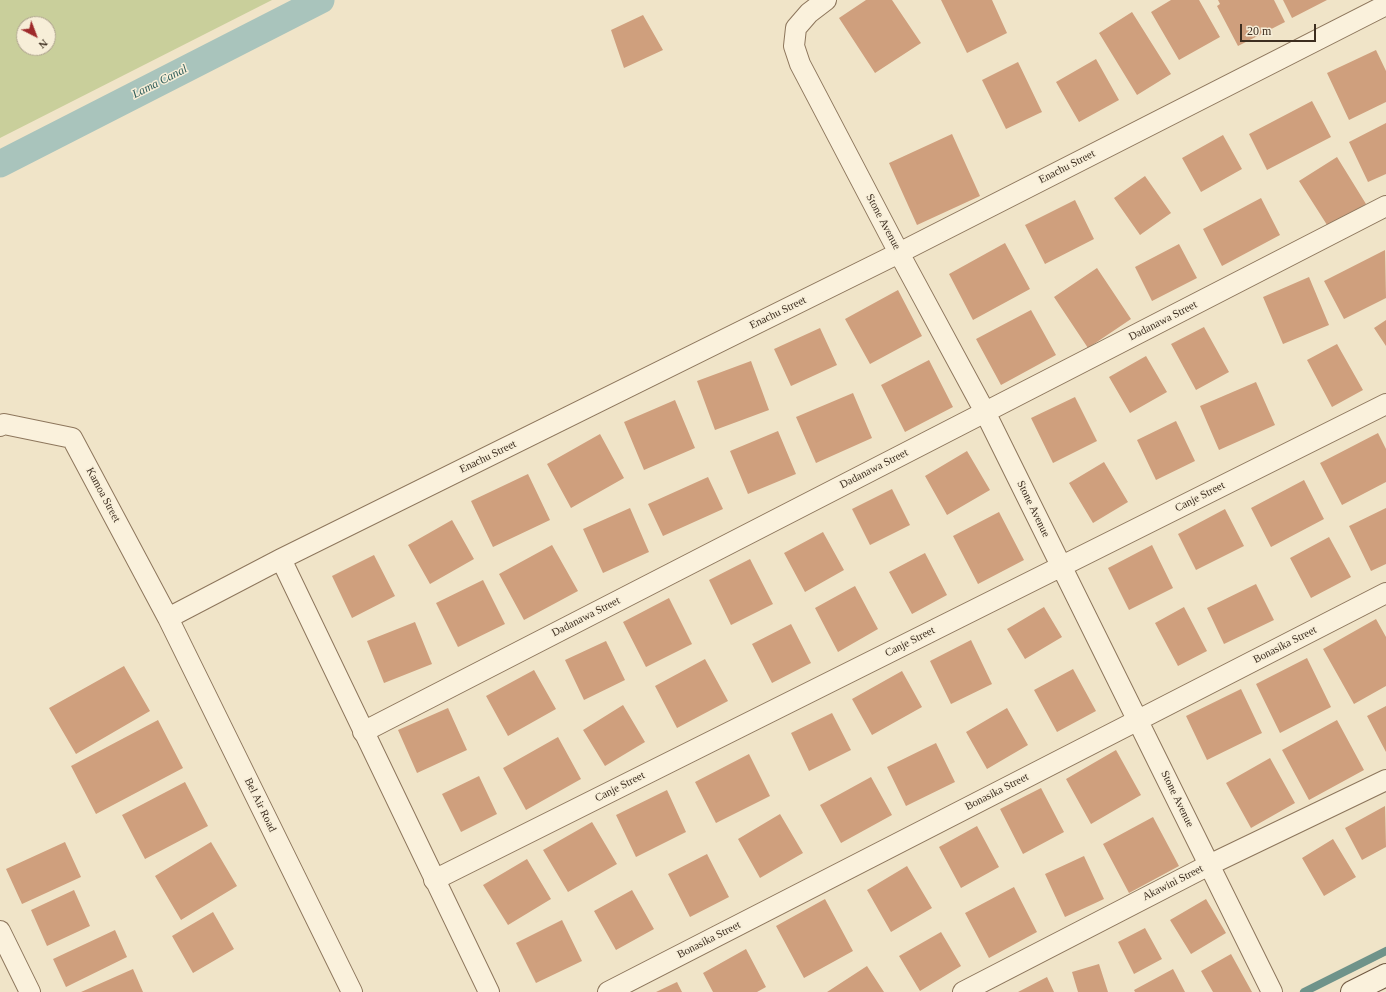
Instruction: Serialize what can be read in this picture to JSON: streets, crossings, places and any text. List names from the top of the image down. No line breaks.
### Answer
{"streets":{"street":["Enachu Street","Stone Avenue","Dadanawa Street","Kamoa Street","Canje Street","Bonasika Street","Bel Air Road","Akawini Street"]},"crossings":[["Enachu Street","Stone Avenue"],["Enachu Street","Kamoa Street"],["Enachu Street","Bel Air Road"],["Stone Avenue","Dadanawa Street"],["Stone Avenue","Canje Street"],["Stone Avenue","Bonasika Street"],["Stone Avenue","Akawini Street"],["Kamoa Street","Bel Air Road"]],"water":["Lama Canal"],"scale_bar":"20 m","north":"bottom right"}
